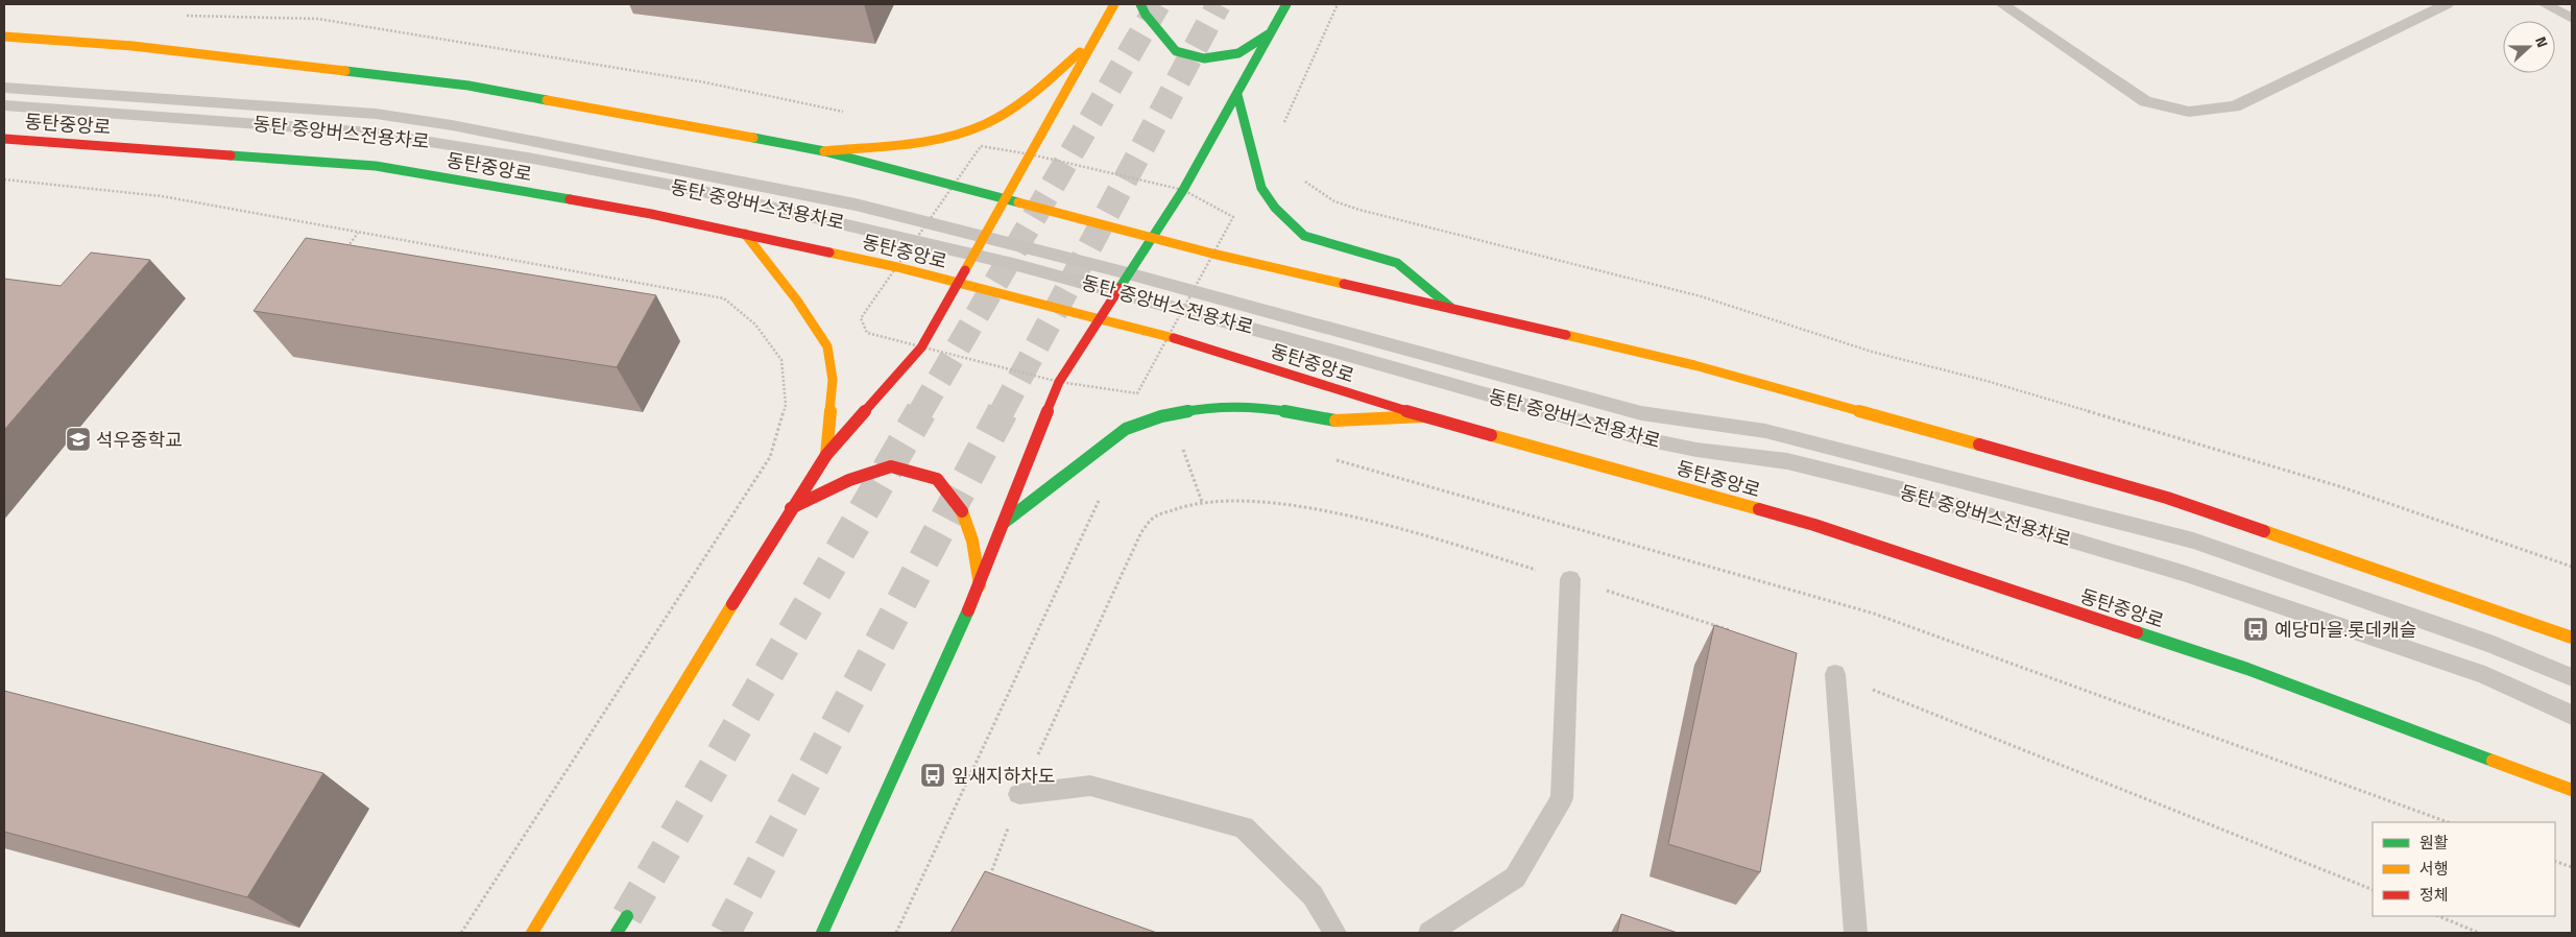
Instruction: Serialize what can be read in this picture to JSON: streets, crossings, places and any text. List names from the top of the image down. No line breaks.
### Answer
{"streets":{"street":["동탄중앙로"],"lane":["동탄 중앙버스전용차로"]},"places":{"school or university":["석우중학교"],"bus stop":["예당마을.롯데캐슬","잎새지하차도"]},"legend":["원활","서행","정체"],"north":"right"}
